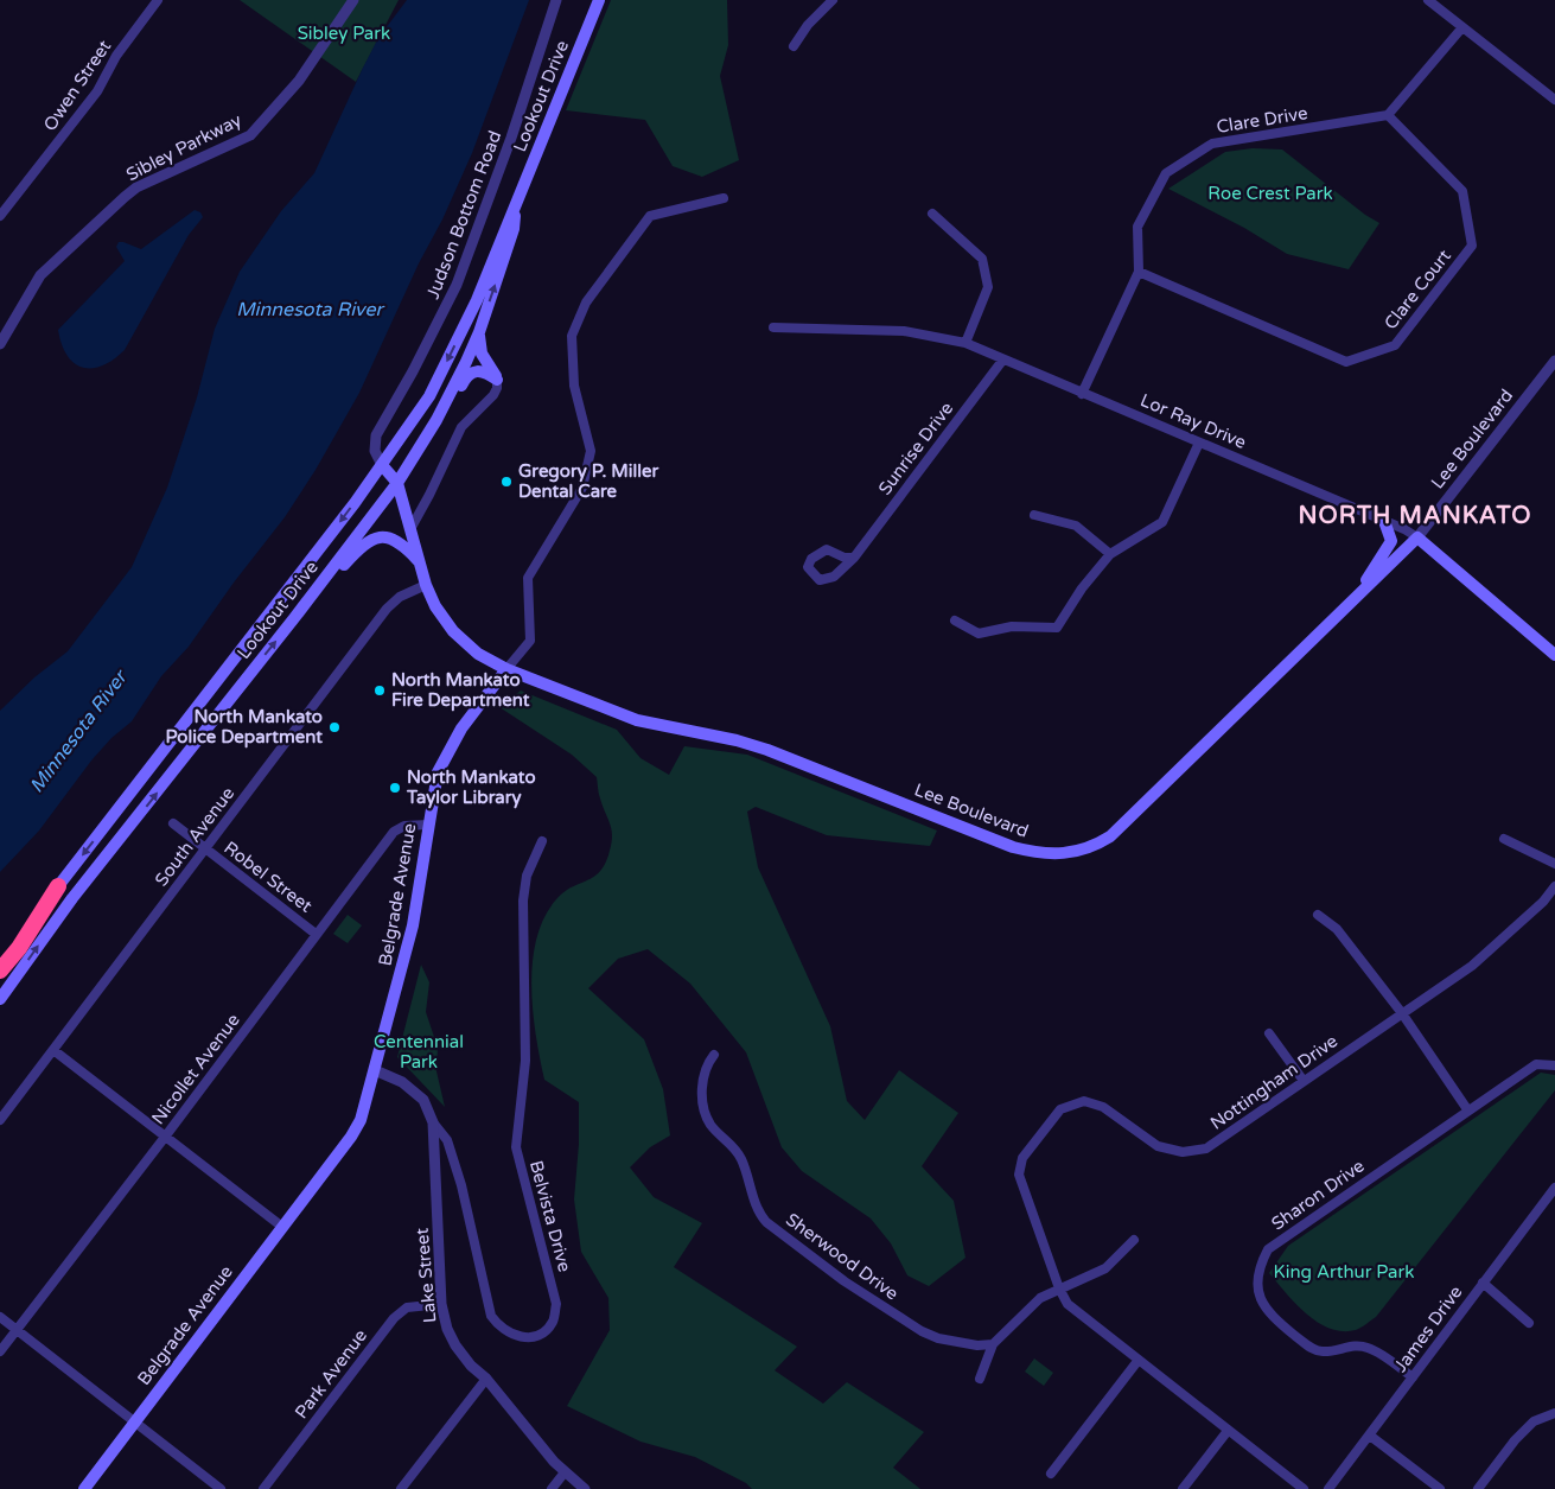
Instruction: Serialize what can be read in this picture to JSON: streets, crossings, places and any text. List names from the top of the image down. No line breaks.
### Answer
{"streets":{"main road":["Lookout Drive","Lor Ray Drive","Lee Boulevard","Belgrade Avenue"],"street":["Owen Street","Clare Drive","Sibley Parkway","Judson Bottom Road","Clare Court","Sunrise Drive","South Avenue","Robel Street","Nicollet Avenue","Nottingham Drive","Sharon Drive","Belvista Drive","Sherwood Drive","Lake Street","James Drive","Park Avenue"]},"crossings":[["Lookout Drive","Judson Bottom Road"],["Lookout Drive","Lee Boulevard"],["Clare Drive","Clare Court"],["Clare Drive","Lor Ray Drive"],["Judson Bottom Road","Lee Boulevard"],["Lor Ray Drive","Lee Boulevard"],["Lor Ray Drive","Sunrise Drive"],["Lee Boulevard","South Avenue"],["Lee Boulevard","Belgrade Avenue"],["South Avenue","Robel Street"],["Robel Street","Nicollet Avenue"],["Belgrade Avenue","Nicollet Avenue"],["Belgrade Avenue","Lake Street"],["Sharon Drive","James Drive"],["Belvista Drive","Lake Street"],["Lake Street","Park Avenue"]],"districts":["NORTH MANKATO"],"water":["Minnesota River"],"parks":["Sibley Park","Roe Crest Park","Centennial Park","King Arthur Park"],"places":["Gregory P. Miller Dental Care","North Mankato Fire Department","North Mankato Police Department","North Mankato Taylor Library"]}
